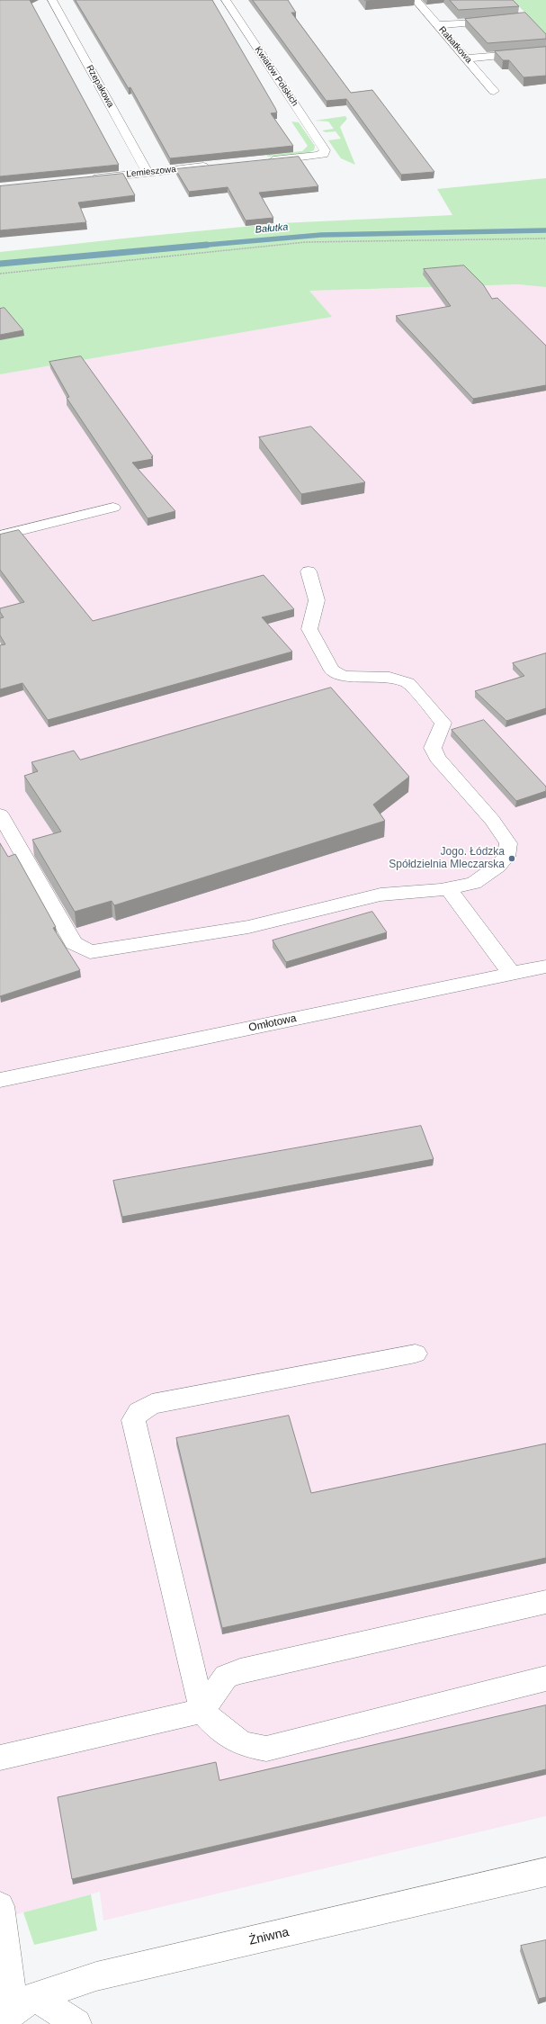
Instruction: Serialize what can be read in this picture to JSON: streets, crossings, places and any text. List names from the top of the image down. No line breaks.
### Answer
{"streets":{"street":["Rabatkowa","Kwiatów Polskich","Rzepakowa","Lemieszowa","Omłotowa","Żniwna"]},"crossings":[["Rzepakowa","Lemieszowa"]],"water":["Bałutka"],"places":["Jogo. Łódzka Spółdzielnia Mleczarska"]}
